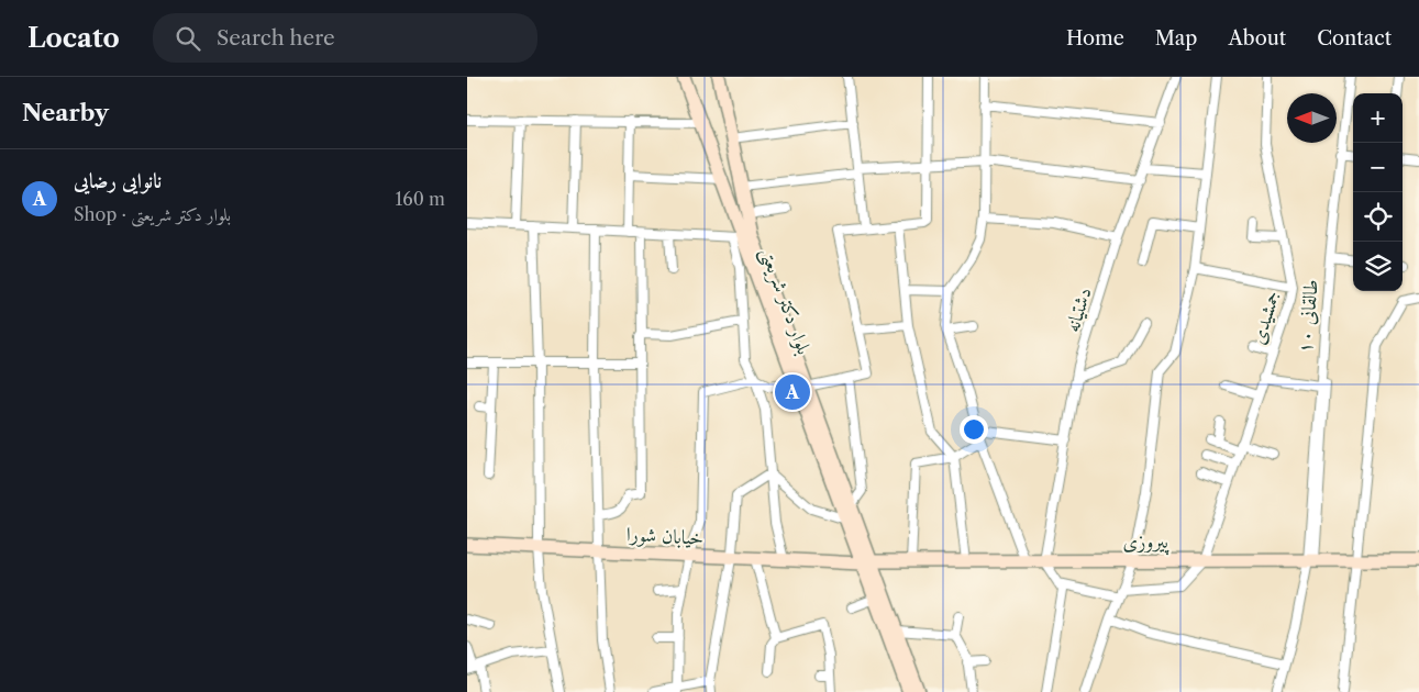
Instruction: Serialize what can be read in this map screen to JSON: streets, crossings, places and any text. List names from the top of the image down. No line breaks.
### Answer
{"streets":{"street":["بلوار دکتر شریعتی","دشتیانه","طالقانی ۱۰","جمشیدی","خیابان شورا","پیروزی"]},"crossings":[["بلوار دکتر شریعتی","خیابان شورا"],["بلوار دکتر شریعتی","پیروزی"],["دشتیانه","پیروزی"],["طالقانی ۱۰","پیروزی"],["جمشیدی","پیروزی"],["خیابان شورا","پیروزی"]],"north":"left","page":{"header":"Locato","search":"Search here","nav":["Home","Map","About","Contact"],"heading":"Nearby","map_buttons":["+","−"],"list":[{"mark":"A","name":"نانوایی رضایی","note":"Shop · بلوار دکتر شریعتی","value":"160 m"}],"pins":"A"}}
